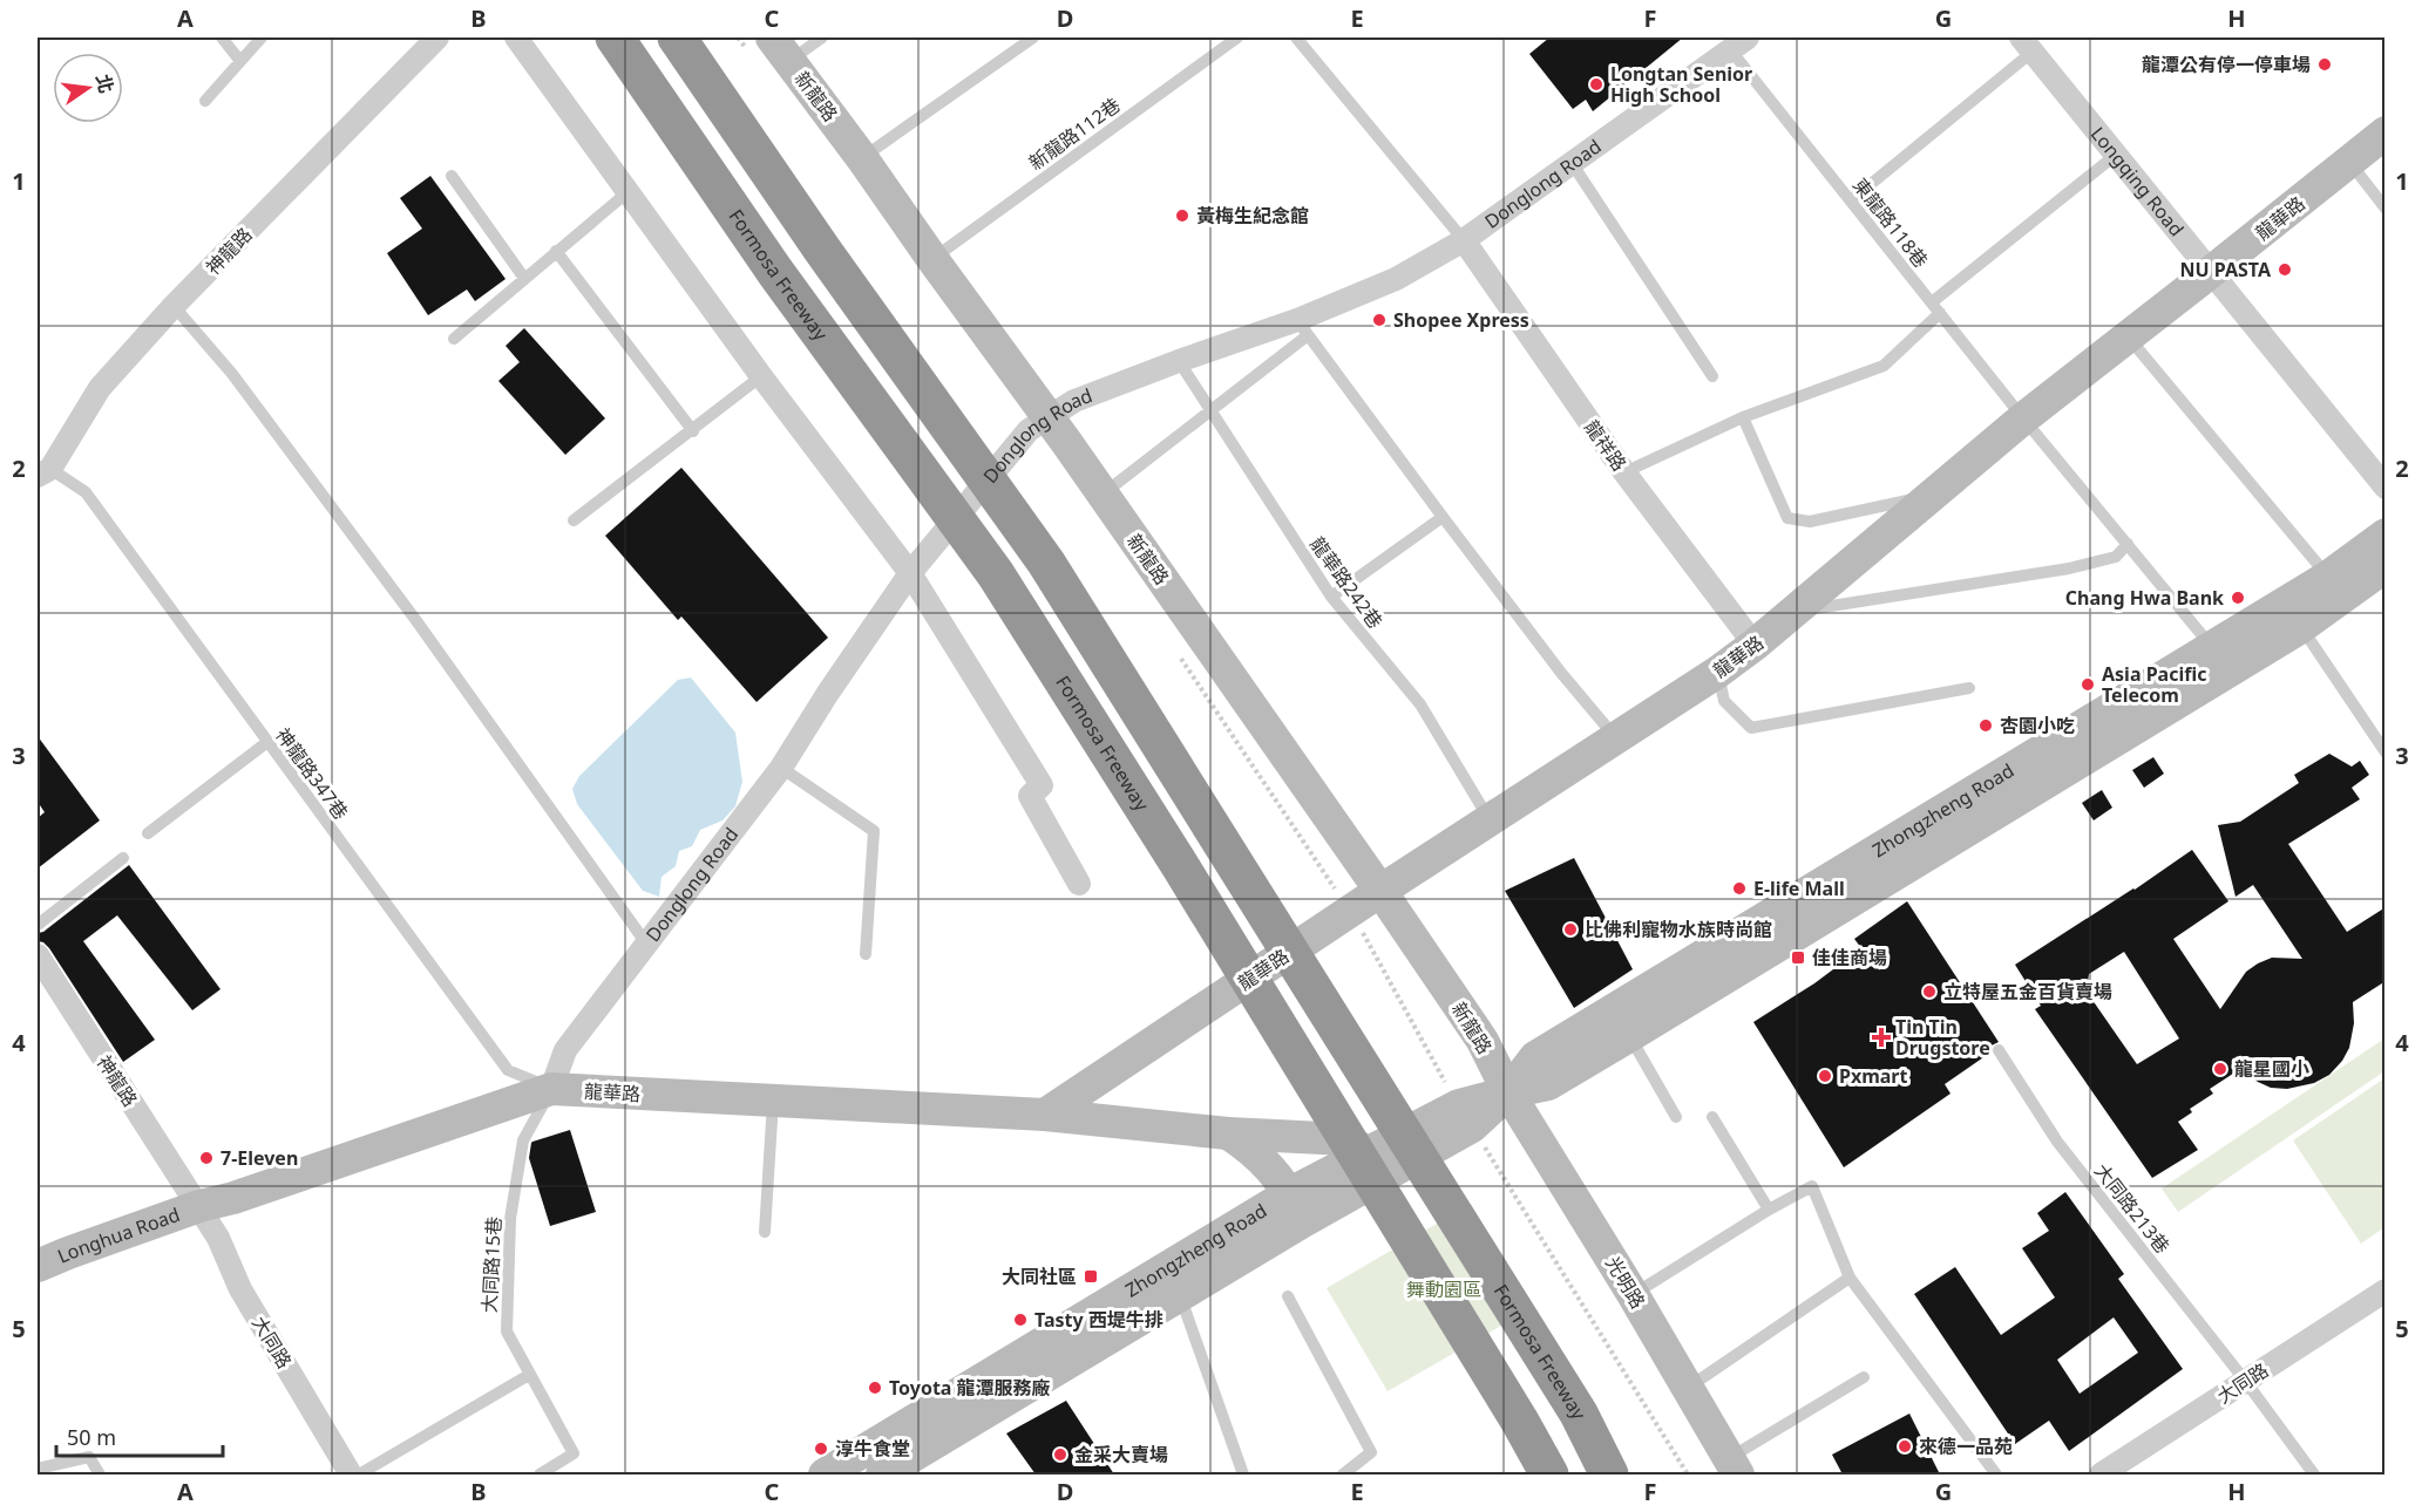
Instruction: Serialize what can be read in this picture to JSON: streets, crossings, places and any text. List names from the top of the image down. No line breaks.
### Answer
{"streets":{"highway":["Formosa Freeway"],"street":["新龍路","Longqing Road","Donglong Road","龍華路","神龍路","龍祥路","Zhongzheng Road","Longhua Road","光明路","大同路"],"lane":["新龍路112巷","東龍路118巷","龍華路242巷","神龍路347巷","大同路213巷","大同路15巷"]},"crossings":[["新龍路","新龍路112巷"],["新龍路","Donglong Road"],["新龍路","龍華路"],["新龍路","Zhongzheng Road"],["新龍路","光明路"],["Longqing Road","龍華路"],["Donglong Road","龍華路"],["Donglong Road","東龍路118巷"],["Donglong Road","龍祥路"],["Donglong Road","龍華路242巷"],["Donglong Road","神龍路347巷"],["Donglong Road","大同路15巷"],["龍華路","東龍路118巷"],["龍華路","神龍路"],["龍華路","龍祥路"],["龍華路","龍華路242巷"],["龍華路","神龍路347巷"],["龍華路","Zhongzheng Road"],["龍華路","Longhua Road"],["龍華路","大同路15巷"],["龍華路","大同路"],["東龍路118巷","Zhongzheng Road"],["神龍路","神龍路347巷"],["神龍路","Longhua Road"],["神龍路","大同路"],["神龍路347巷","大同路15巷"],["Zhongzheng Road","光明路"],["大同路213巷","大同路"],["Longhua Road","大同路"]],"parks":["舞動園區"],"places":{"other":["龍潭公有停一停車場","Longtan Senior High School","黃梅生紀念館","NU PASTA","Shopee Xpress","Chang Hwa Bank","Asia Pacific Telecom","杏園小吃","E-life Mall","比佛利寵物水族時尚館","立特屋五金百貨賣場","龍星國小","Pxmart","7-Eleven","Tasty 西堤牛排","Toyota 龍潭服務廠","來德一品苑","淳牛食堂","金采大賣場"],"transit":["佳佳商場","大同社區"],"health":["Tin Tin Drugstore"]},"scale_bar":"50 m","north":"right","grid":{"columns":["A","B","C","D","E","F","G","H"],"rows":["1","2","3","4","5"]}}
